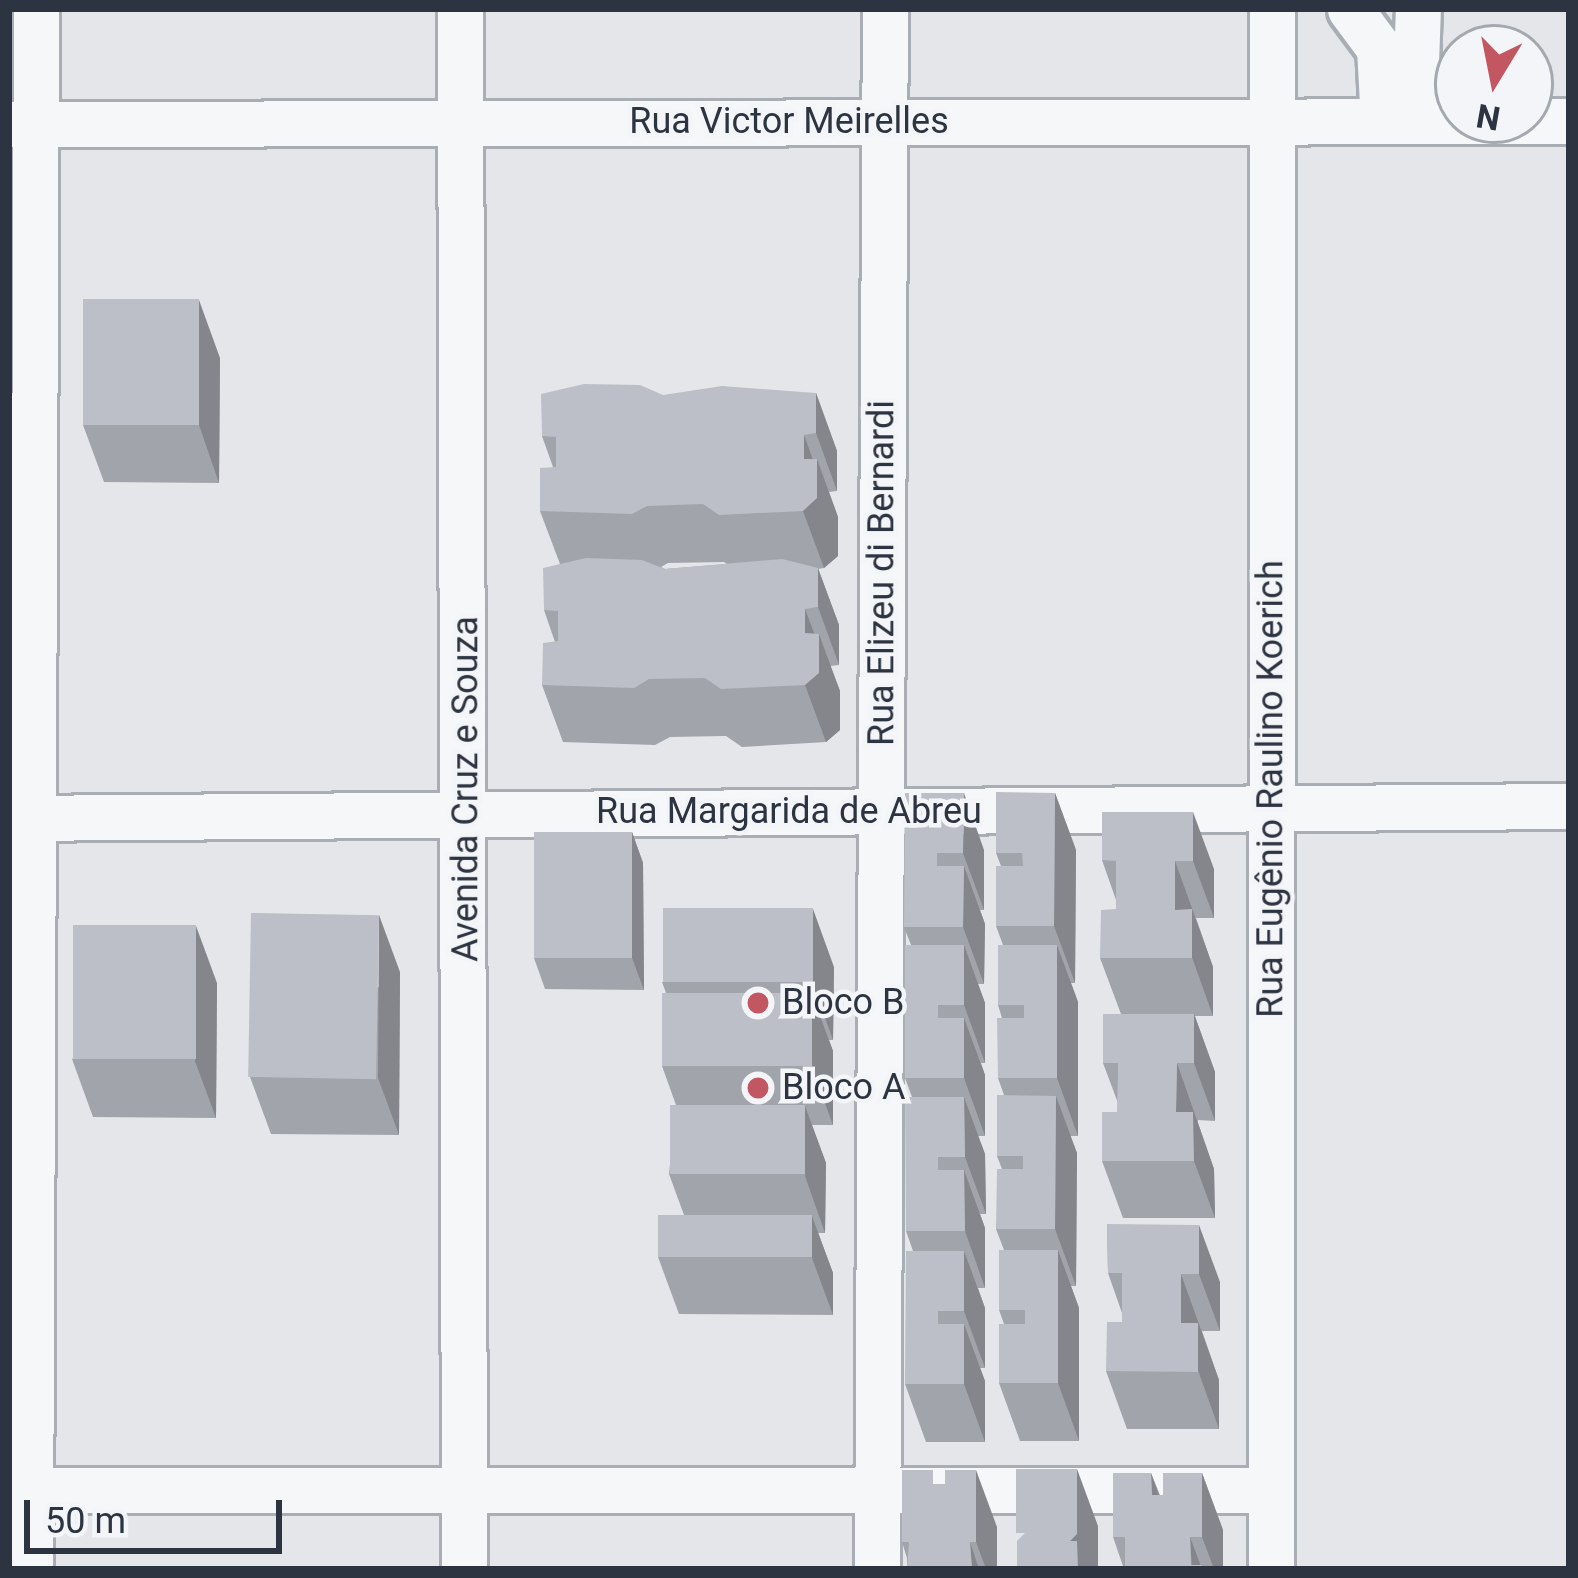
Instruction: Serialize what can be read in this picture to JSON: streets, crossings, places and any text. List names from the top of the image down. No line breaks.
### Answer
{"streets":{"street":["Rua Victor Meirelles","Rua Elizeu di Bernardi","Avenida Cruz e Souza","Rua Eugênio Raulino Koerich","Rua Margarida de Abreu"]},"crossings":[["Rua Victor Meirelles","Rua Elizeu di Bernardi"],["Rua Victor Meirelles","Avenida Cruz e Souza"],["Rua Victor Meirelles","Rua Eugênio Raulino Koerich"],["Rua Elizeu di Bernardi","Rua Margarida de Abreu"],["Avenida Cruz e Souza","Rua Margarida de Abreu"],["Rua Eugênio Raulino Koerich","Rua Margarida de Abreu"]],"places":["Bloco B","Bloco A"],"scale_bar":"50 m","north":"bottom"}
